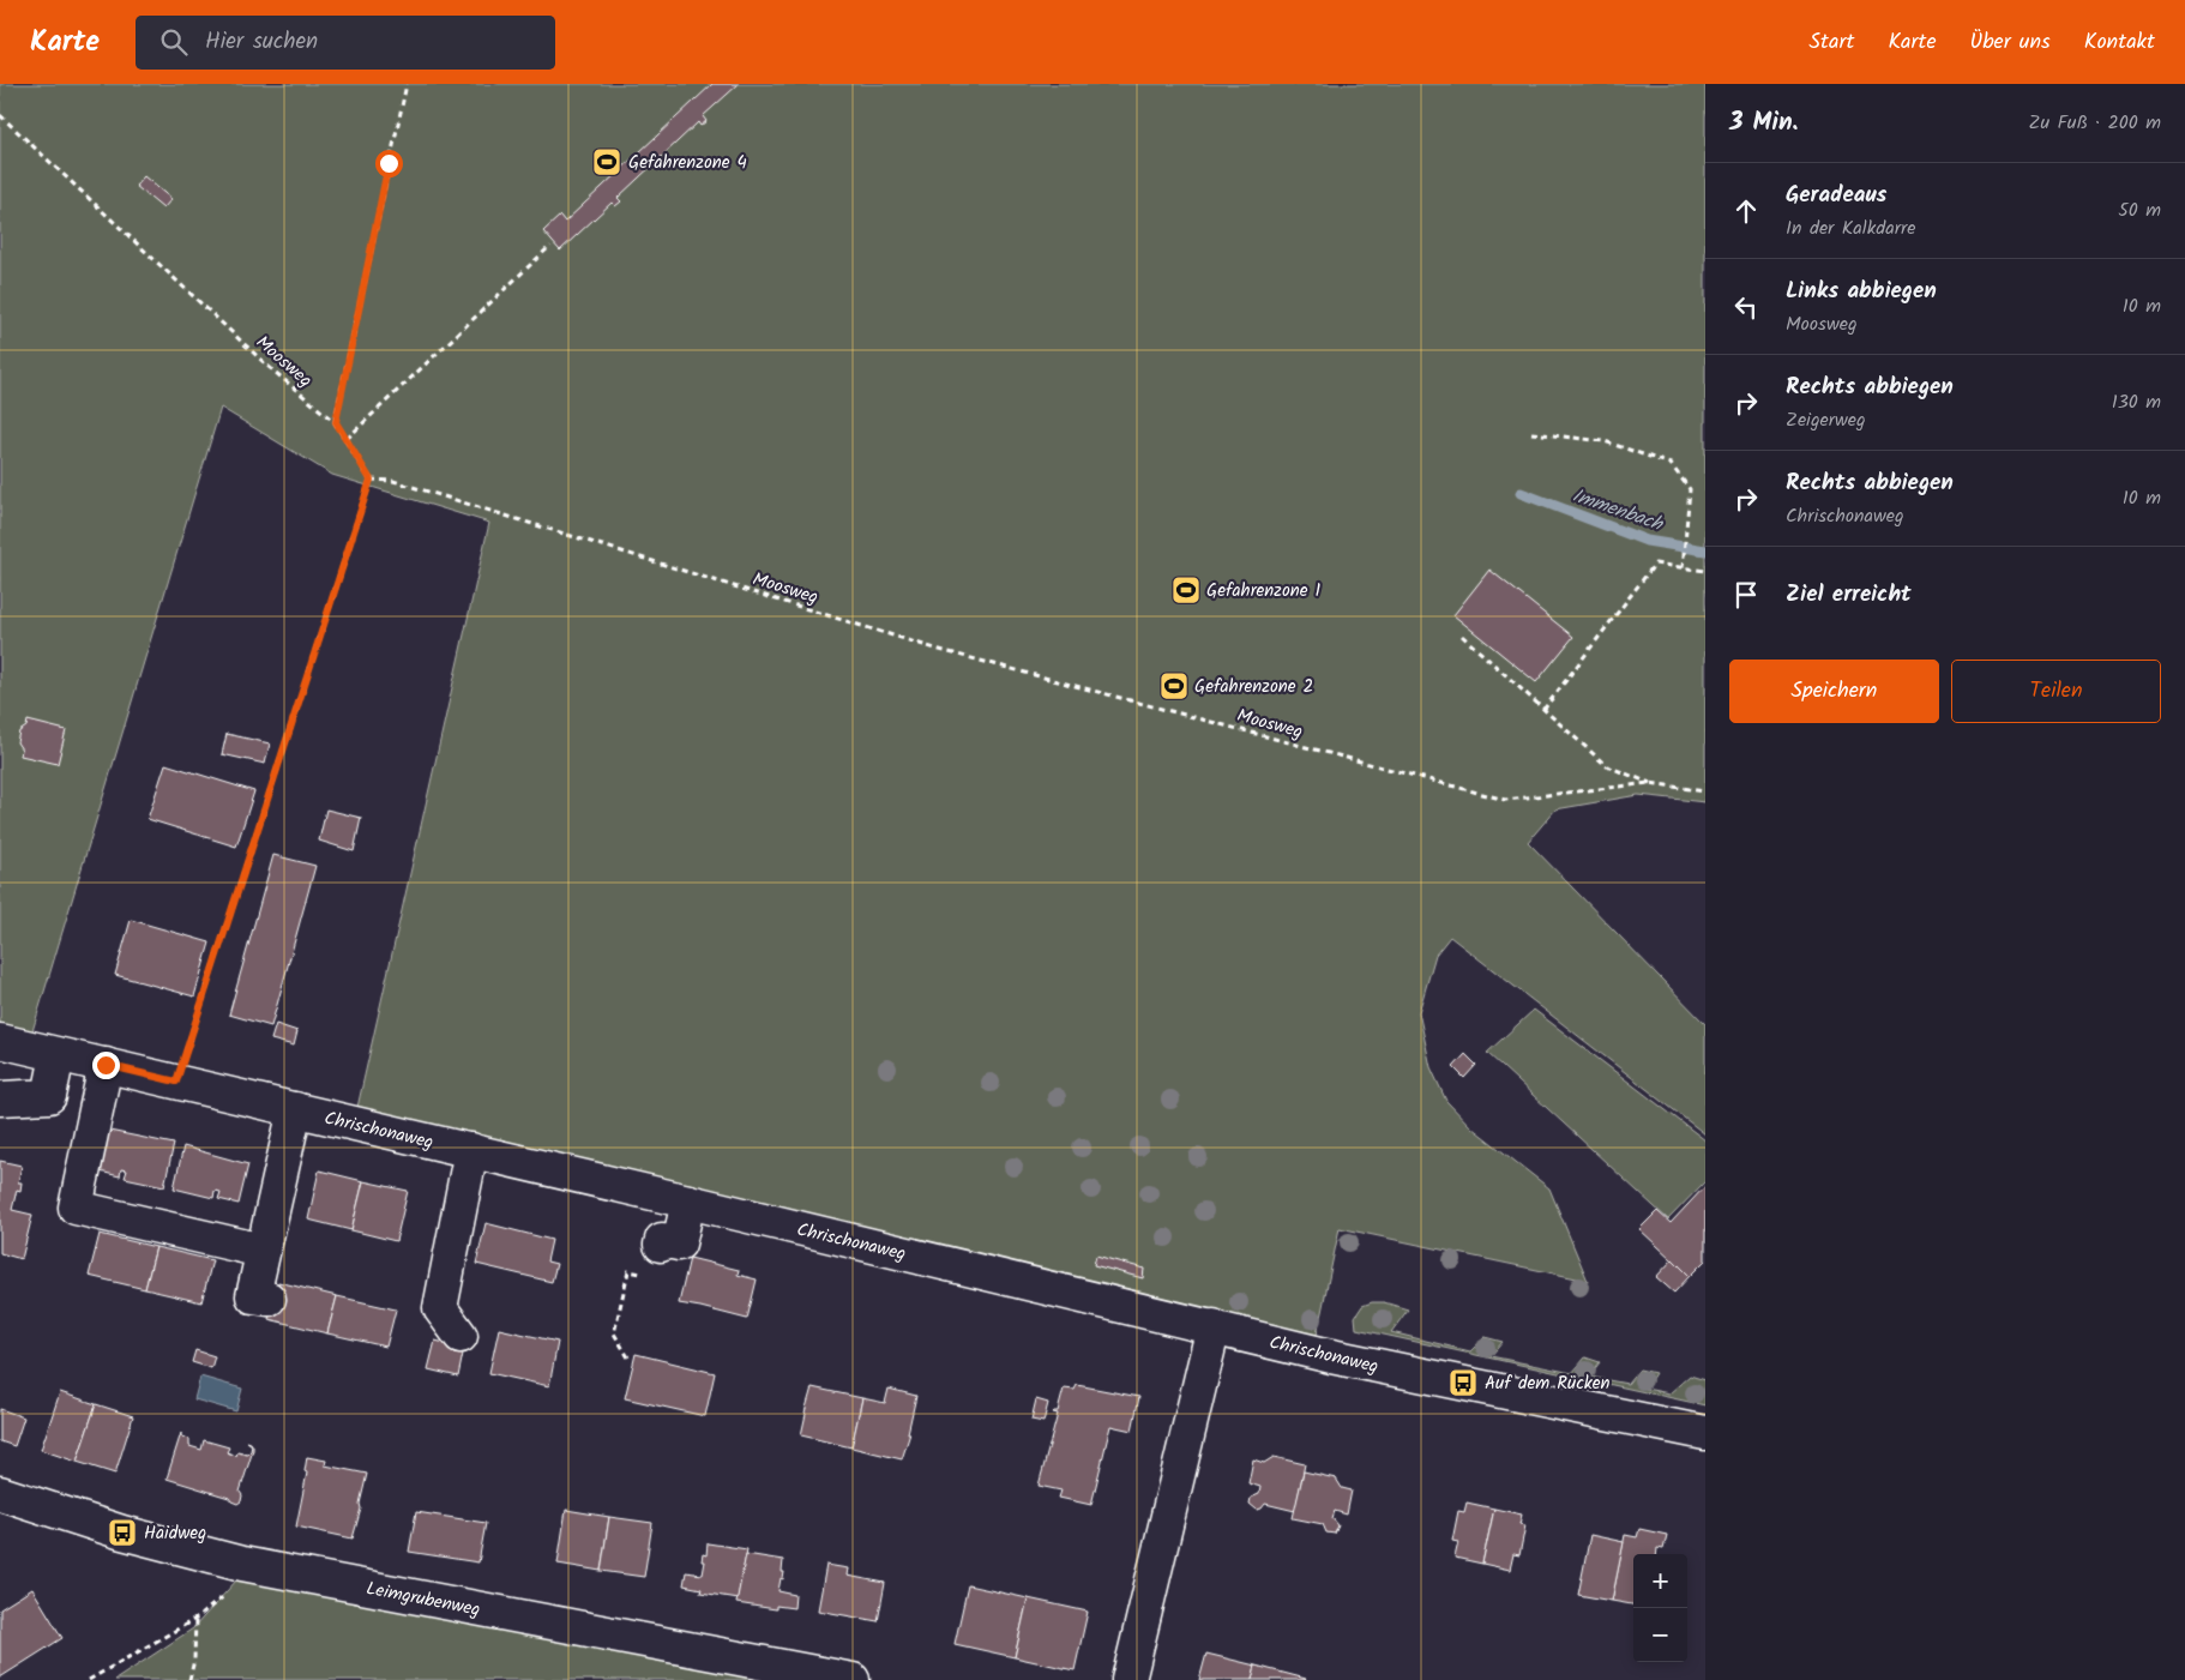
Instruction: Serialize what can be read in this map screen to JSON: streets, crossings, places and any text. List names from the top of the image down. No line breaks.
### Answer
{"streets":{"street":["Chrischonaweg","Leimgrubenweg"],"path":["Moosweg"]},"water":["Immenbach"],"places":{"sports":["Gefahrenzone 4","Gefahrenzone 1","Gefahrenzone 2"],"bus stop":["Auf dem Rücken","Haidweg"]},"page":{"header":"Karte","search":"Hier suchen","nav":["Start","Karte","Über uns","Kontakt"],"heading":["3 Min.","Zu Fuß · 200 m"],"list":[["Geradeaus","In der Kalkdarre","50 m"],["Links abbiegen","Moosweg","10 m"],["Rechts abbiegen","Zeigerweg","130 m"],["Rechts abbiegen","Chrischonaweg","10 m"],"Ziel erreicht"],"buttons":["Speichern","Teilen"],"map_buttons":["+","−"]}}
